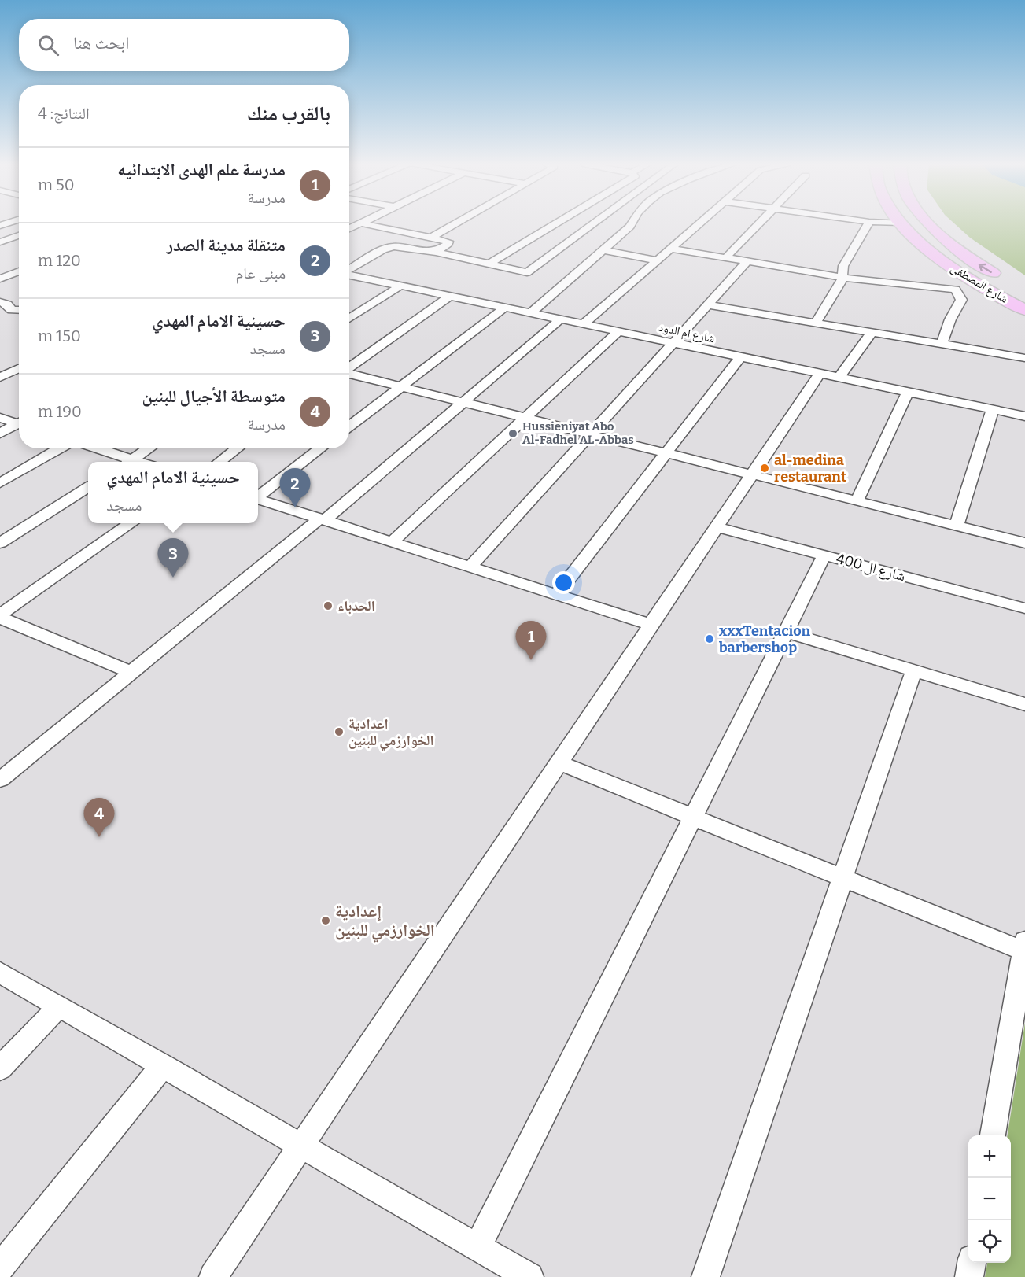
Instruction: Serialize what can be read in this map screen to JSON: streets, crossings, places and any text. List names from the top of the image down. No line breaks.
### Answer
{"streets":{"highway":["شارع المصطفى"],"street":["شارع ام الدود","شارع ال 400"]},"places":["Hussieniyat Abo Al-Fadhel AL-Abbas","al-medina restaurant","الحدباء","xxxTentacion barbershop","اعدادية الخوارزمي للبنين","إعدادية الخوارزمي للبنين"],"page":{"search":"ابحث هنا","heading":["بالقرب منك","النتائج: 4"],"list":[{"mark":"1","name":"مدرسة علم الهدى الابتدائيه","note":"مدرسة","value":"50 m"},{"mark":"2","name":"متنقلة مدينة الصدر","note":"مبنى عام","value":"120 m"},{"mark":"3","name":"حسينية الامام المهدي","note":"مسجد","value":"150 m"},{"mark":"4","name":"متوسطة الأجيال للبنين","note":"مدرسة","value":"190 m"}],"popup":["حسينية الامام المهدي","مسجد"],"pins":["2","3","1","4"],"map_buttons":["+","−"]}}
